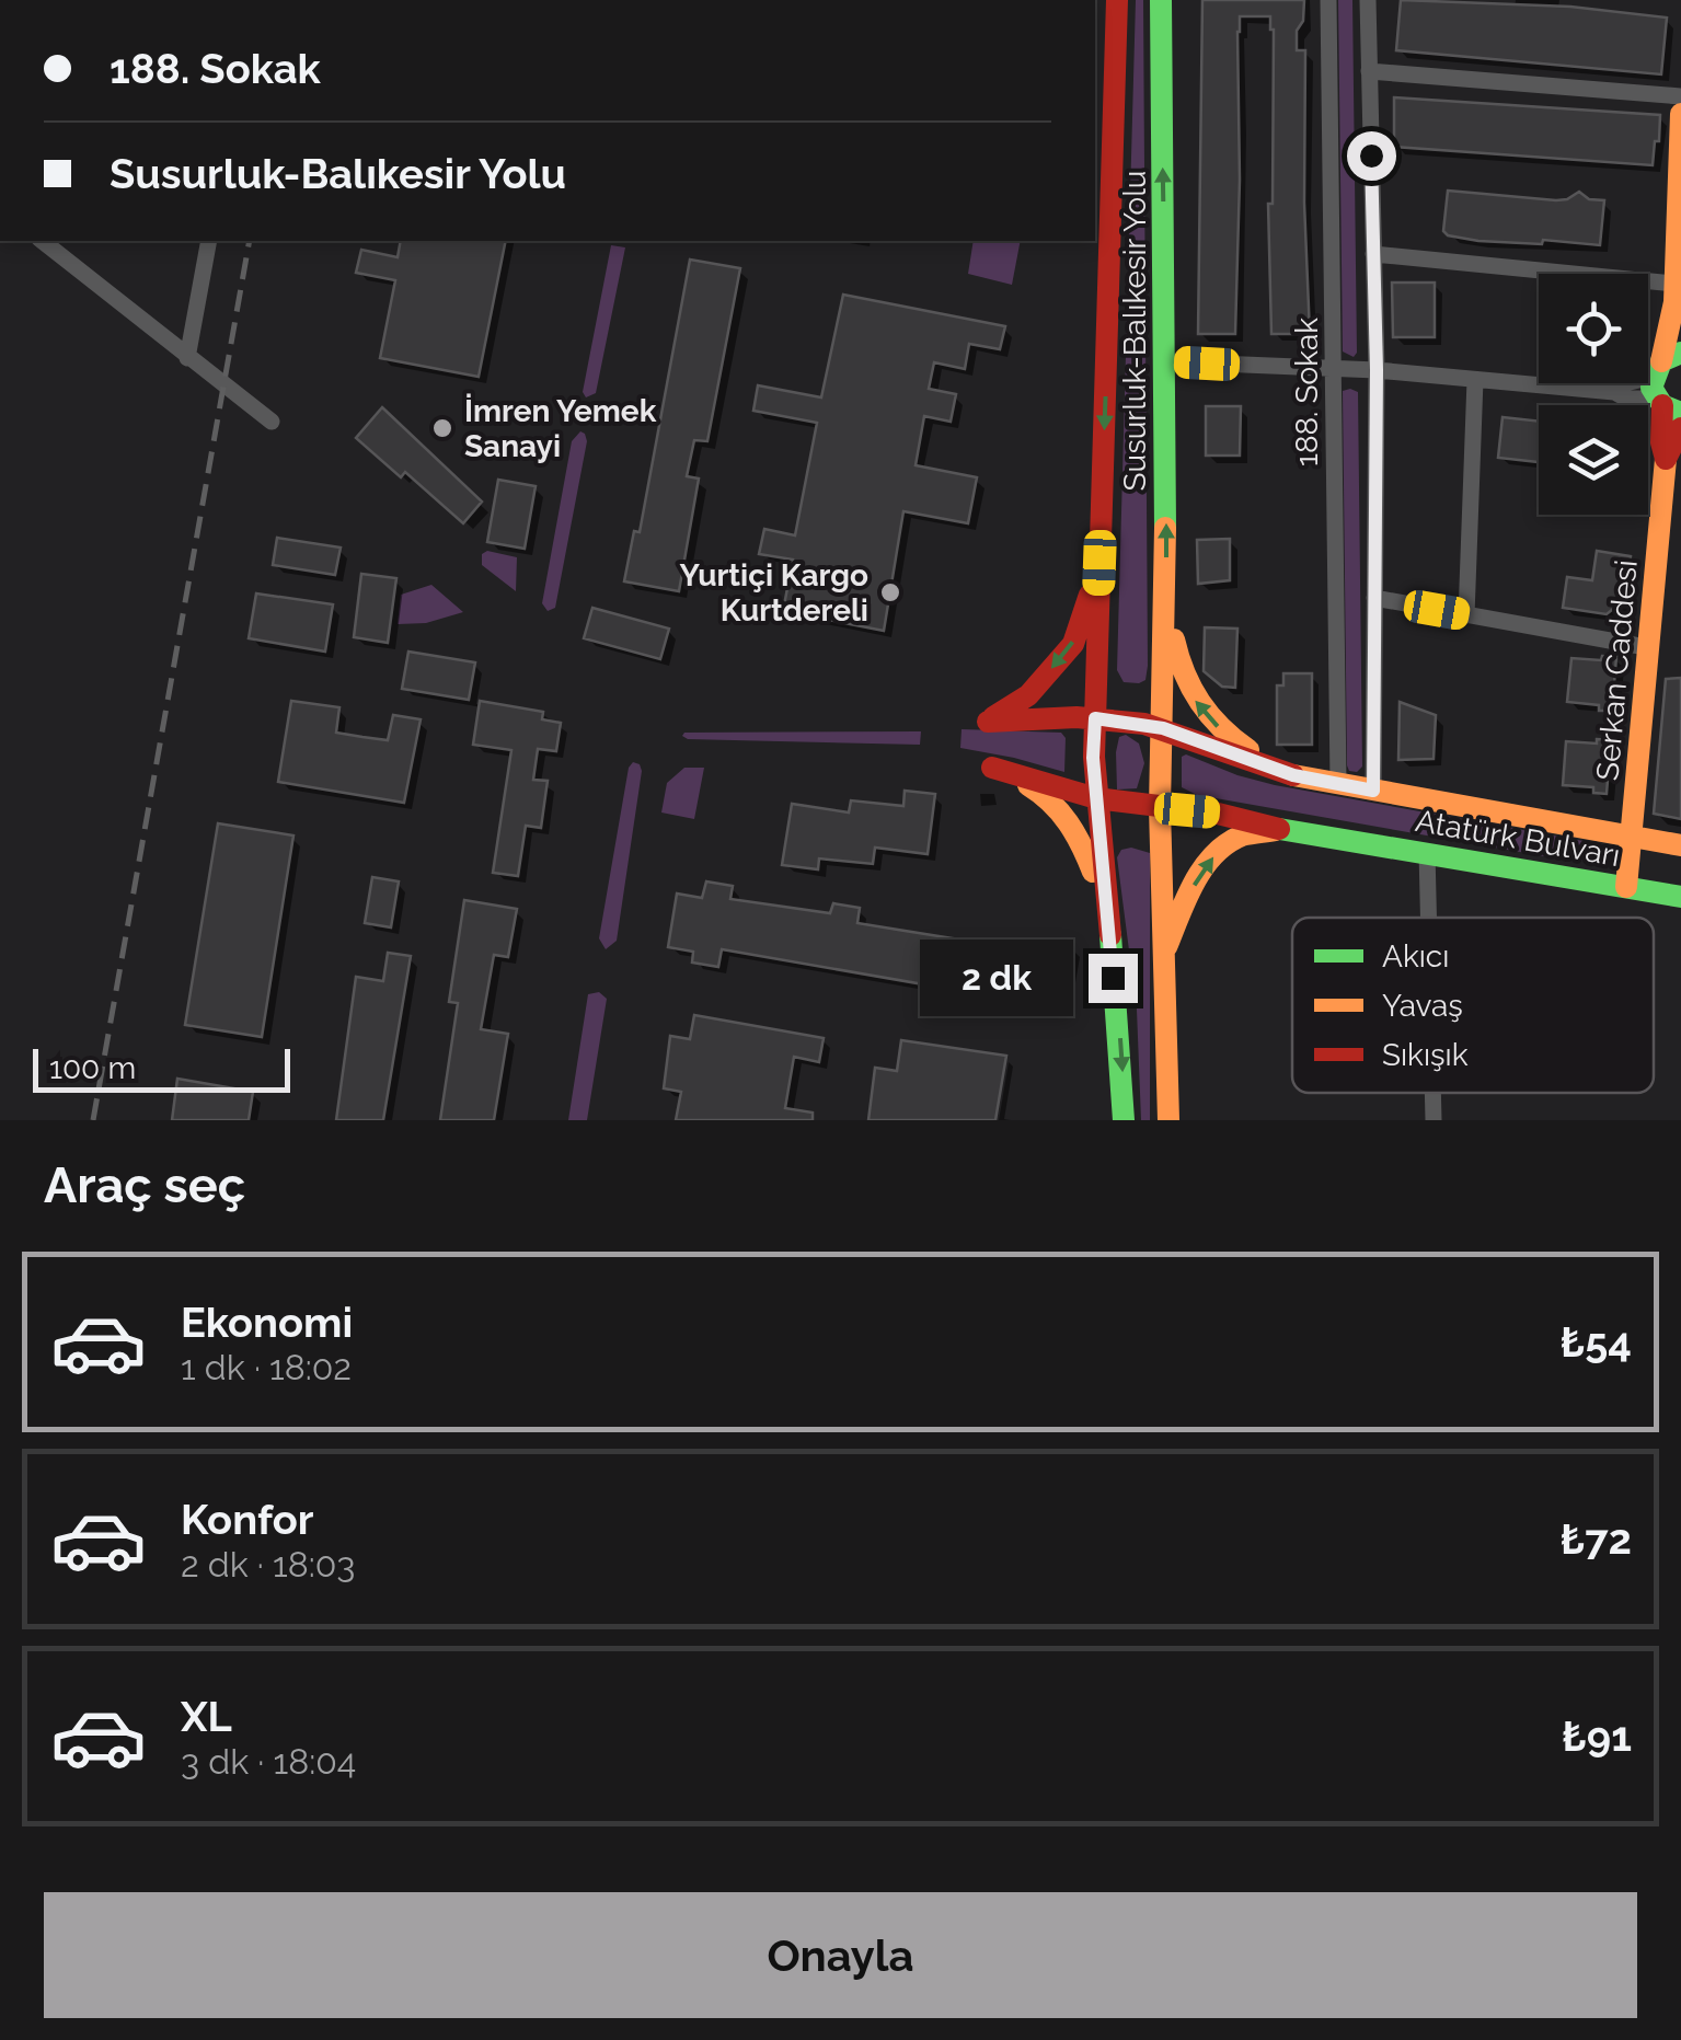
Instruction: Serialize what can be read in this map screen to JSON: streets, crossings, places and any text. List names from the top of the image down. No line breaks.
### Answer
{"streets":{"main road":["Susurluk-Balıkesir Yolu","Serkan Caddesi","Atatürk Bulvarı"],"street":["188. Sokak"]},"crossings":[["Susurluk-Balıkesir Yolu","Atatürk Bulvarı"],["188. Sokak","Atatürk Bulvarı"],["Serkan Caddesi","Atatürk Bulvarı"]],"places":["İmren Yemek Sanayi","Yurtiçi Kargo Kurtdereli"],"legend":["Akıcı","Yavaş","Sıkışık"],"scale_bar":"100 m","page":{"banner":["188. Sokak","Susurluk-Balıkesir Yolu"],"bubble":"2 dk","scale":"100 m","heading":"Araç seç","list":[{"name":"Ekonomi","note":"1 dk · 18:02","value":"₺54"},{"name":"Konfor","note":"2 dk · 18:03","value":"₺72"},{"name":"XL","note":"3 dk · 18:04","value":"₺91"}],"buttons":"Onayla"}}
